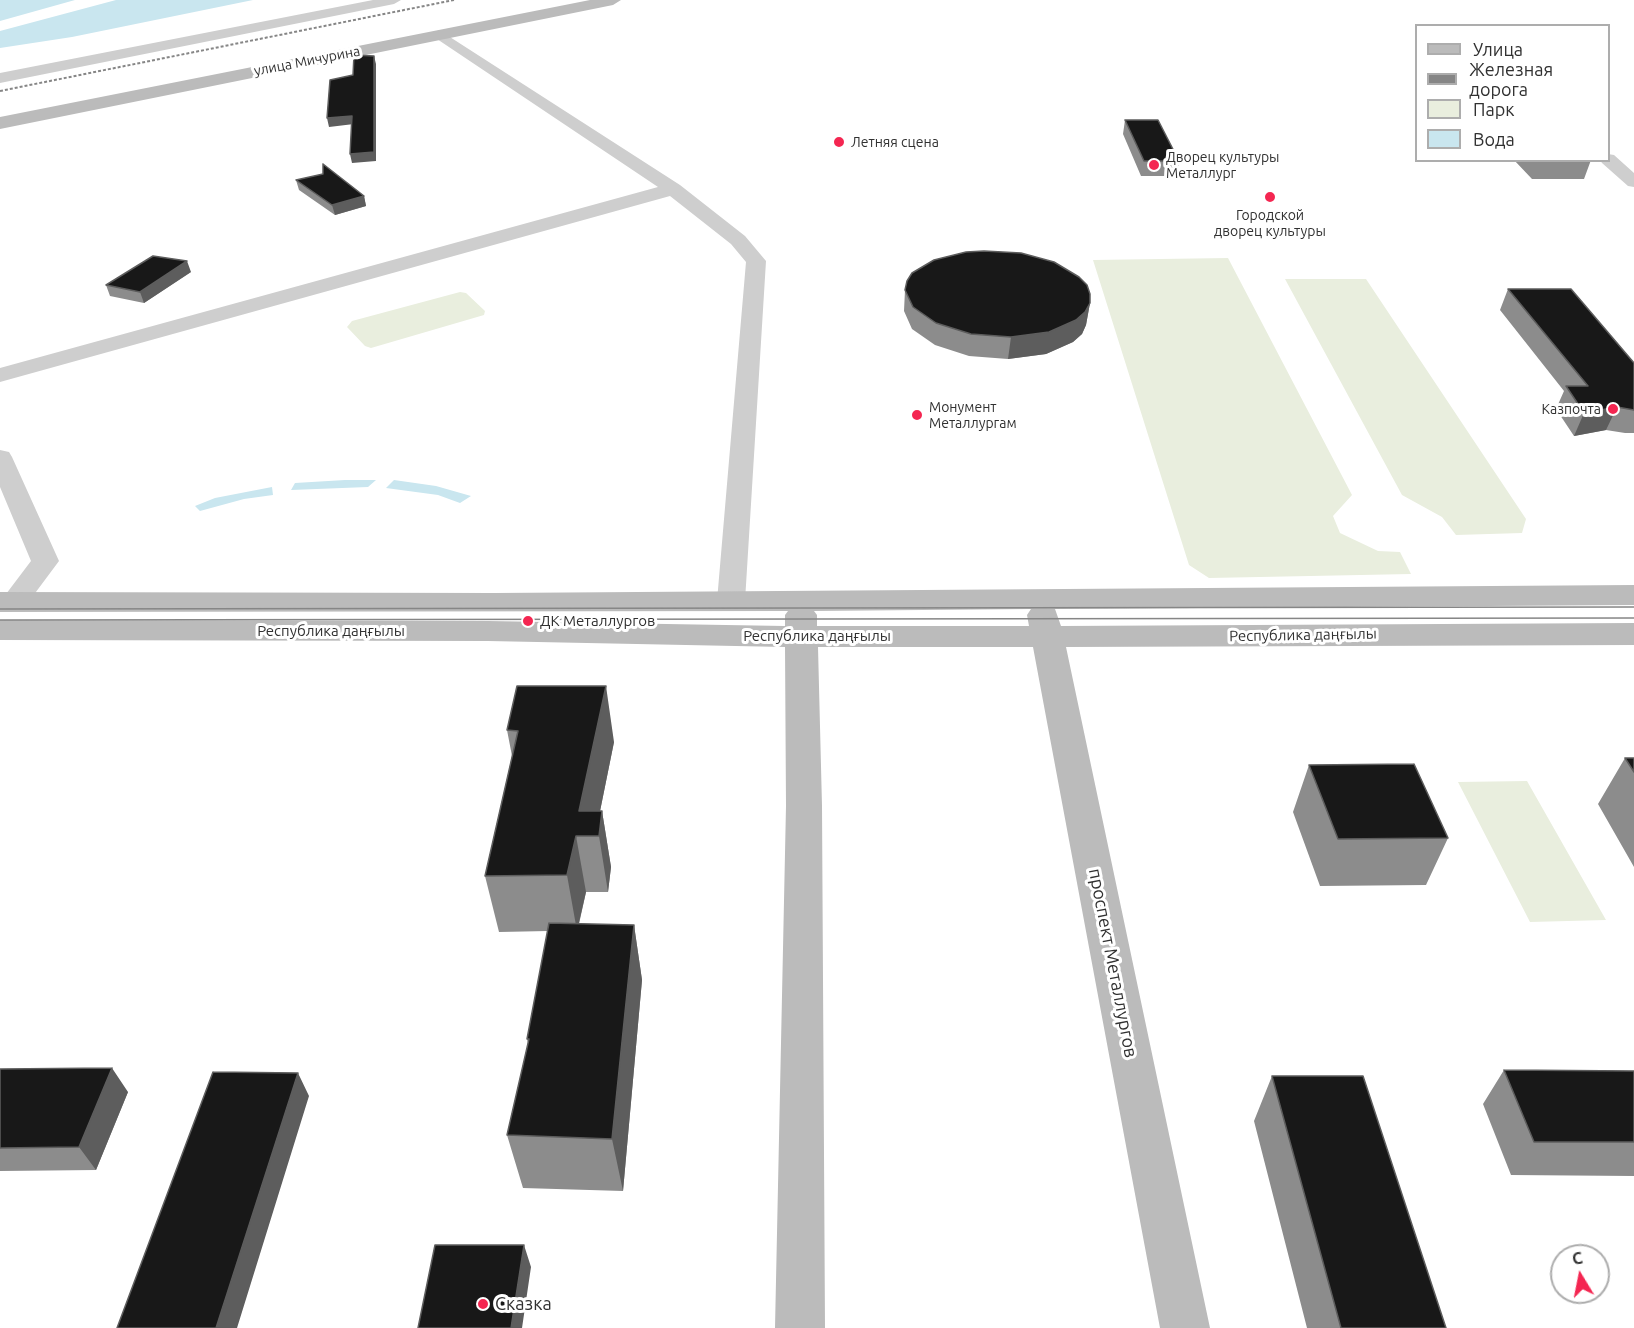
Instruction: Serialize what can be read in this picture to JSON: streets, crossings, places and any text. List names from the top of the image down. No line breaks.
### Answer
{"streets":{"main road":["улица Мичурина","Республика даңғылы","проспект Металлургов"]},"crossings":[["Республика даңғылы","проспект Металлургов"]],"places":["Летняя сцена","Дворец культуры Металлург","Городской дворец культуры","Казпочта","Монумент Металлургам","ДК Металлургов","Сказка"],"legend":["Улица","Железная дорога","Парк","Вода"],"north":"top"}
